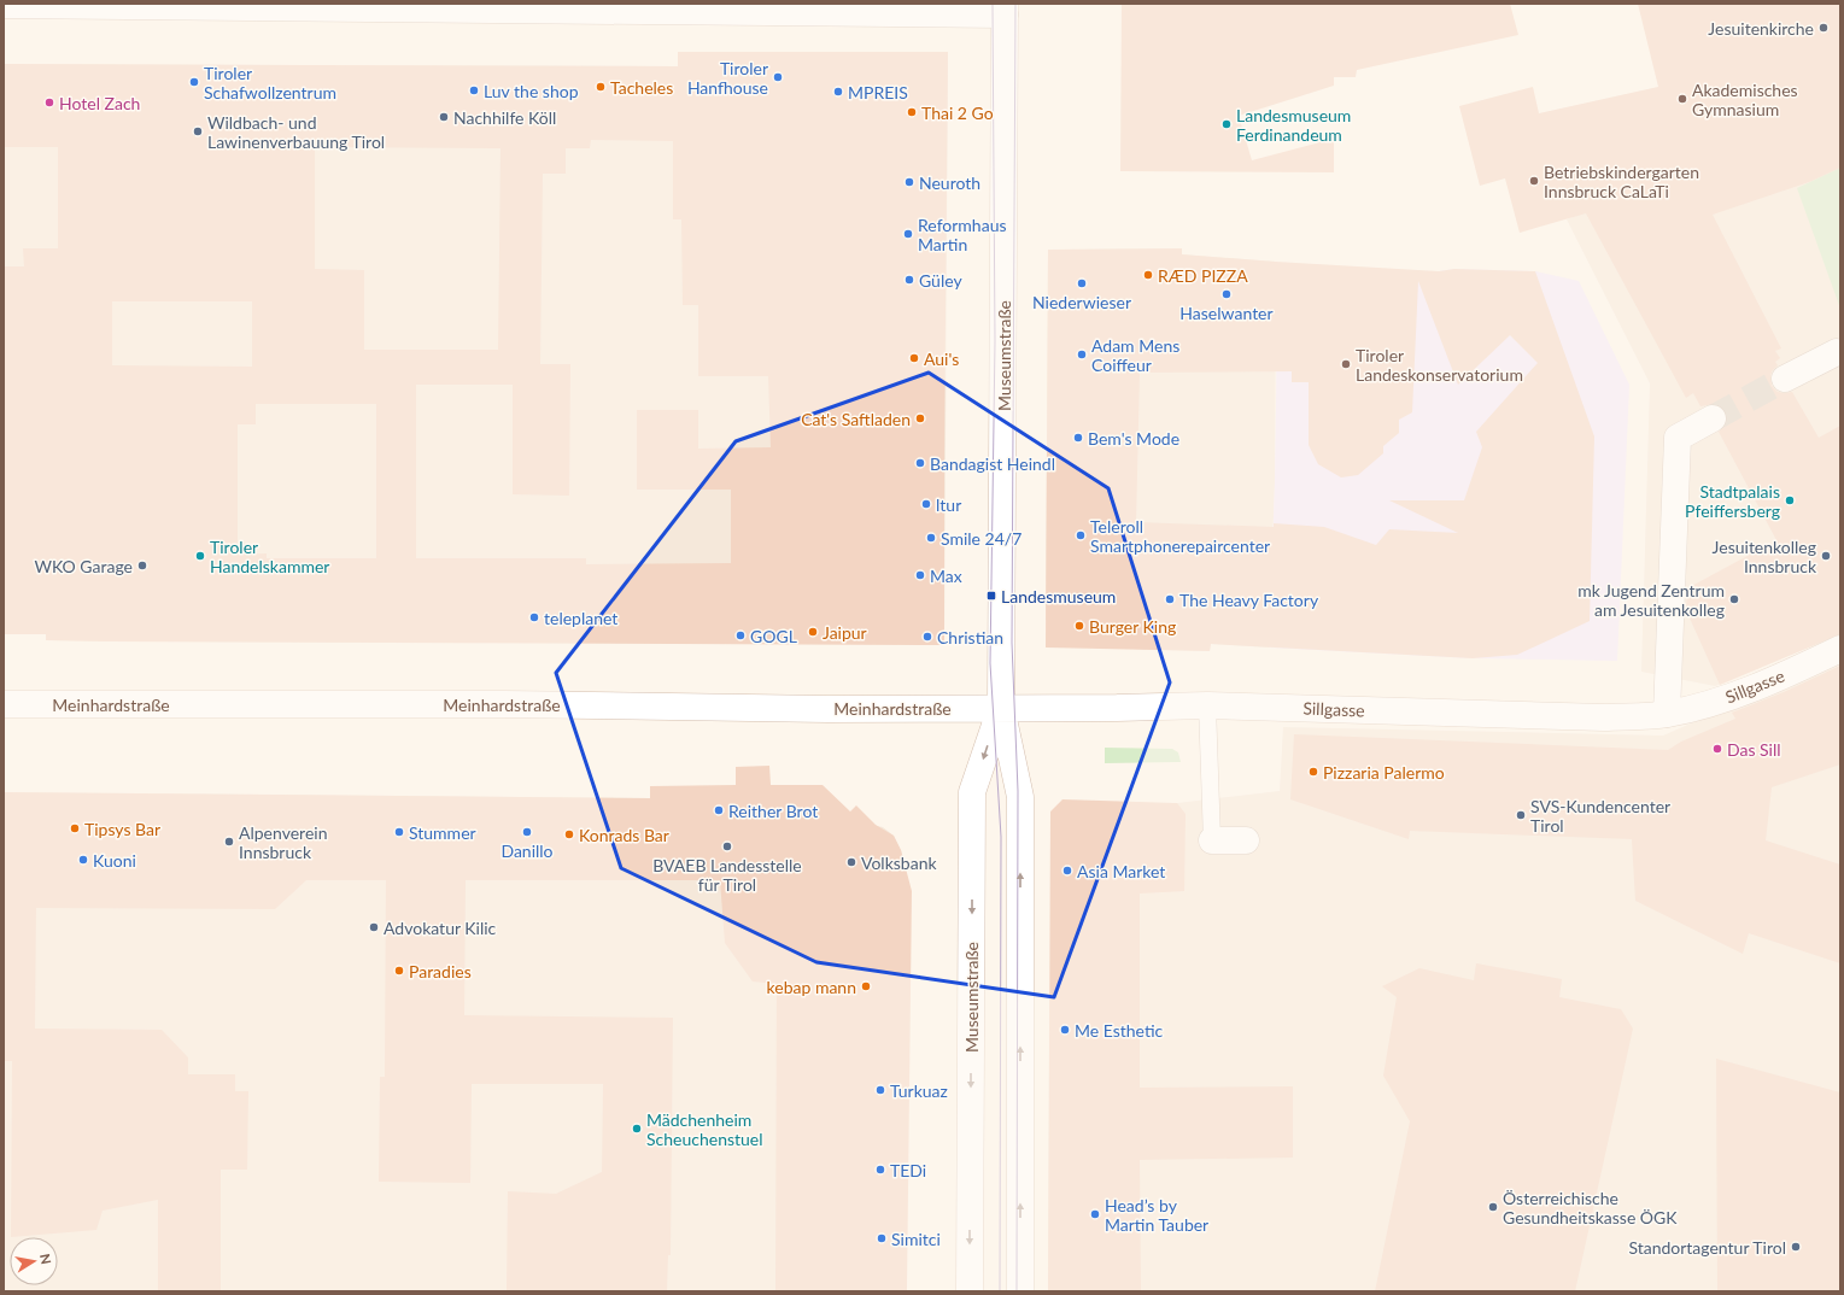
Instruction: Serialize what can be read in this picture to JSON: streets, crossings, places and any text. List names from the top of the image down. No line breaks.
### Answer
{"streets":{"street":["Museumstraße","Sillgasse","Meinhardstraße"]},"crossings":[["Museumstraße","Sillgasse"],["Museumstraße","Meinhardstraße"],["Sillgasse","Meinhardstraße"]],"places":{"other":["Jesuitenkirche","Tiroler Hanfhouse","Tiroler Schafwollzentrum","Tacheles","Luv the shop","MPREIS","Akademisches Gymnasium","Hotel Zach","Thai 2 Go","Nachhilfe Köll","Landesmuseum Ferdinandeum","Wildbach- und Lawinenverbauung Tirol","Betriebskindergarten Innsbruck CaLaTi","Neuroth","Reformhaus Martin","RÆD PIZZA","Güley","Niederwieser","Haselwanter","Adam Mens Coiffeur","Aui's","Tiroler Landeskonservatorium","Cat's Saftladen","Bem's Mode","Bandagist Heindl","Stadtpalais Pfeiffersberg","ltur","Teleroll Smartphonerepaircenter","Smile 24/7","Tiroler Handelskammer","Jesuitenkolleg Innsbruck","WKO Garage","Max","The Heavy Factory","mk Jugend Zentrum am Jesuitenkolleg","teleplanet","Burger King","Jaipur","GOGL","Christian","Das Sill","Pizzaria Palermo","Reither Brot","SVS-Kundencenter Tirol","Tipsys Bar","Stummer","Danillo","Konrads Bar","Alpenverein Innsbruck","BVAEB Landesstelle für Tirol","Kuoni","Volksbank","Asia Market","Advokatur Kilic","Paradies","kebap mann","Me Esthetic","Turkuaz","Mädchenheim Scheuchenstuel","TEDi","Österreichische Gesundheitskasse ÖGK","Head’s by Martin Tauber","Simitci","Standortagentur Tirol"],"transit":["Landesmuseum"]},"north":"right"}
